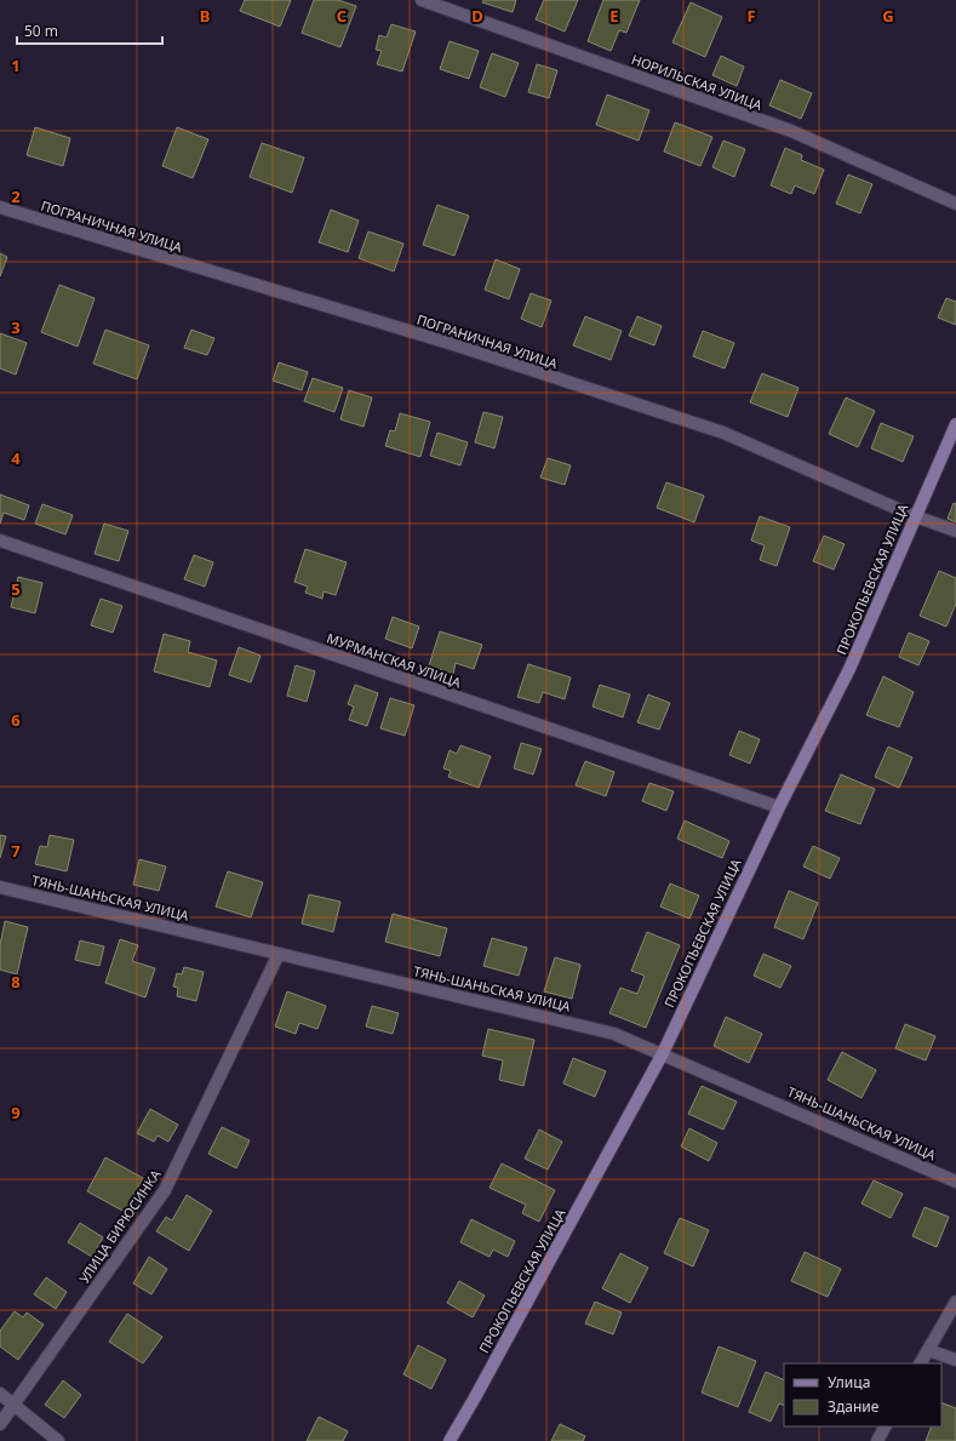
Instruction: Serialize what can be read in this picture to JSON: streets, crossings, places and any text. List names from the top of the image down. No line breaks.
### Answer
{"streets":{"main road":["ПРОКОПЬЕВСКАЯ УЛИЦА"],"street":["НОРИЛЬСКАЯ УЛИЦА","ПОГРАНИЧНАЯ УЛИЦА","МУРМАНСКАЯ УЛИЦА","ТЯНЬ-ШАНЬСКАЯ УЛИЦА","УЛИЦА БИРЮСИНКА"]},"crossings":[["ПОГРАНИЧНАЯ УЛИЦА","ПРОКОПЬЕВСКАЯ УЛИЦА"],["ПРОКОПЬЕВСКАЯ УЛИЦА","МУРМАНСКАЯ УЛИЦА"],["ПРОКОПЬЕВСКАЯ УЛИЦА","ТЯНЬ-ШАНЬСКАЯ УЛИЦА"],["ТЯНЬ-ШАНЬСКАЯ УЛИЦА","УЛИЦА БИРЮСИНКА"]],"legend":["Улица","Здание"],"scale_bar":"50 m","grid":{"columns":["B","C","D","E","F","G"],"rows":["1","2","3","4","5","6","7","8","9"]}}
